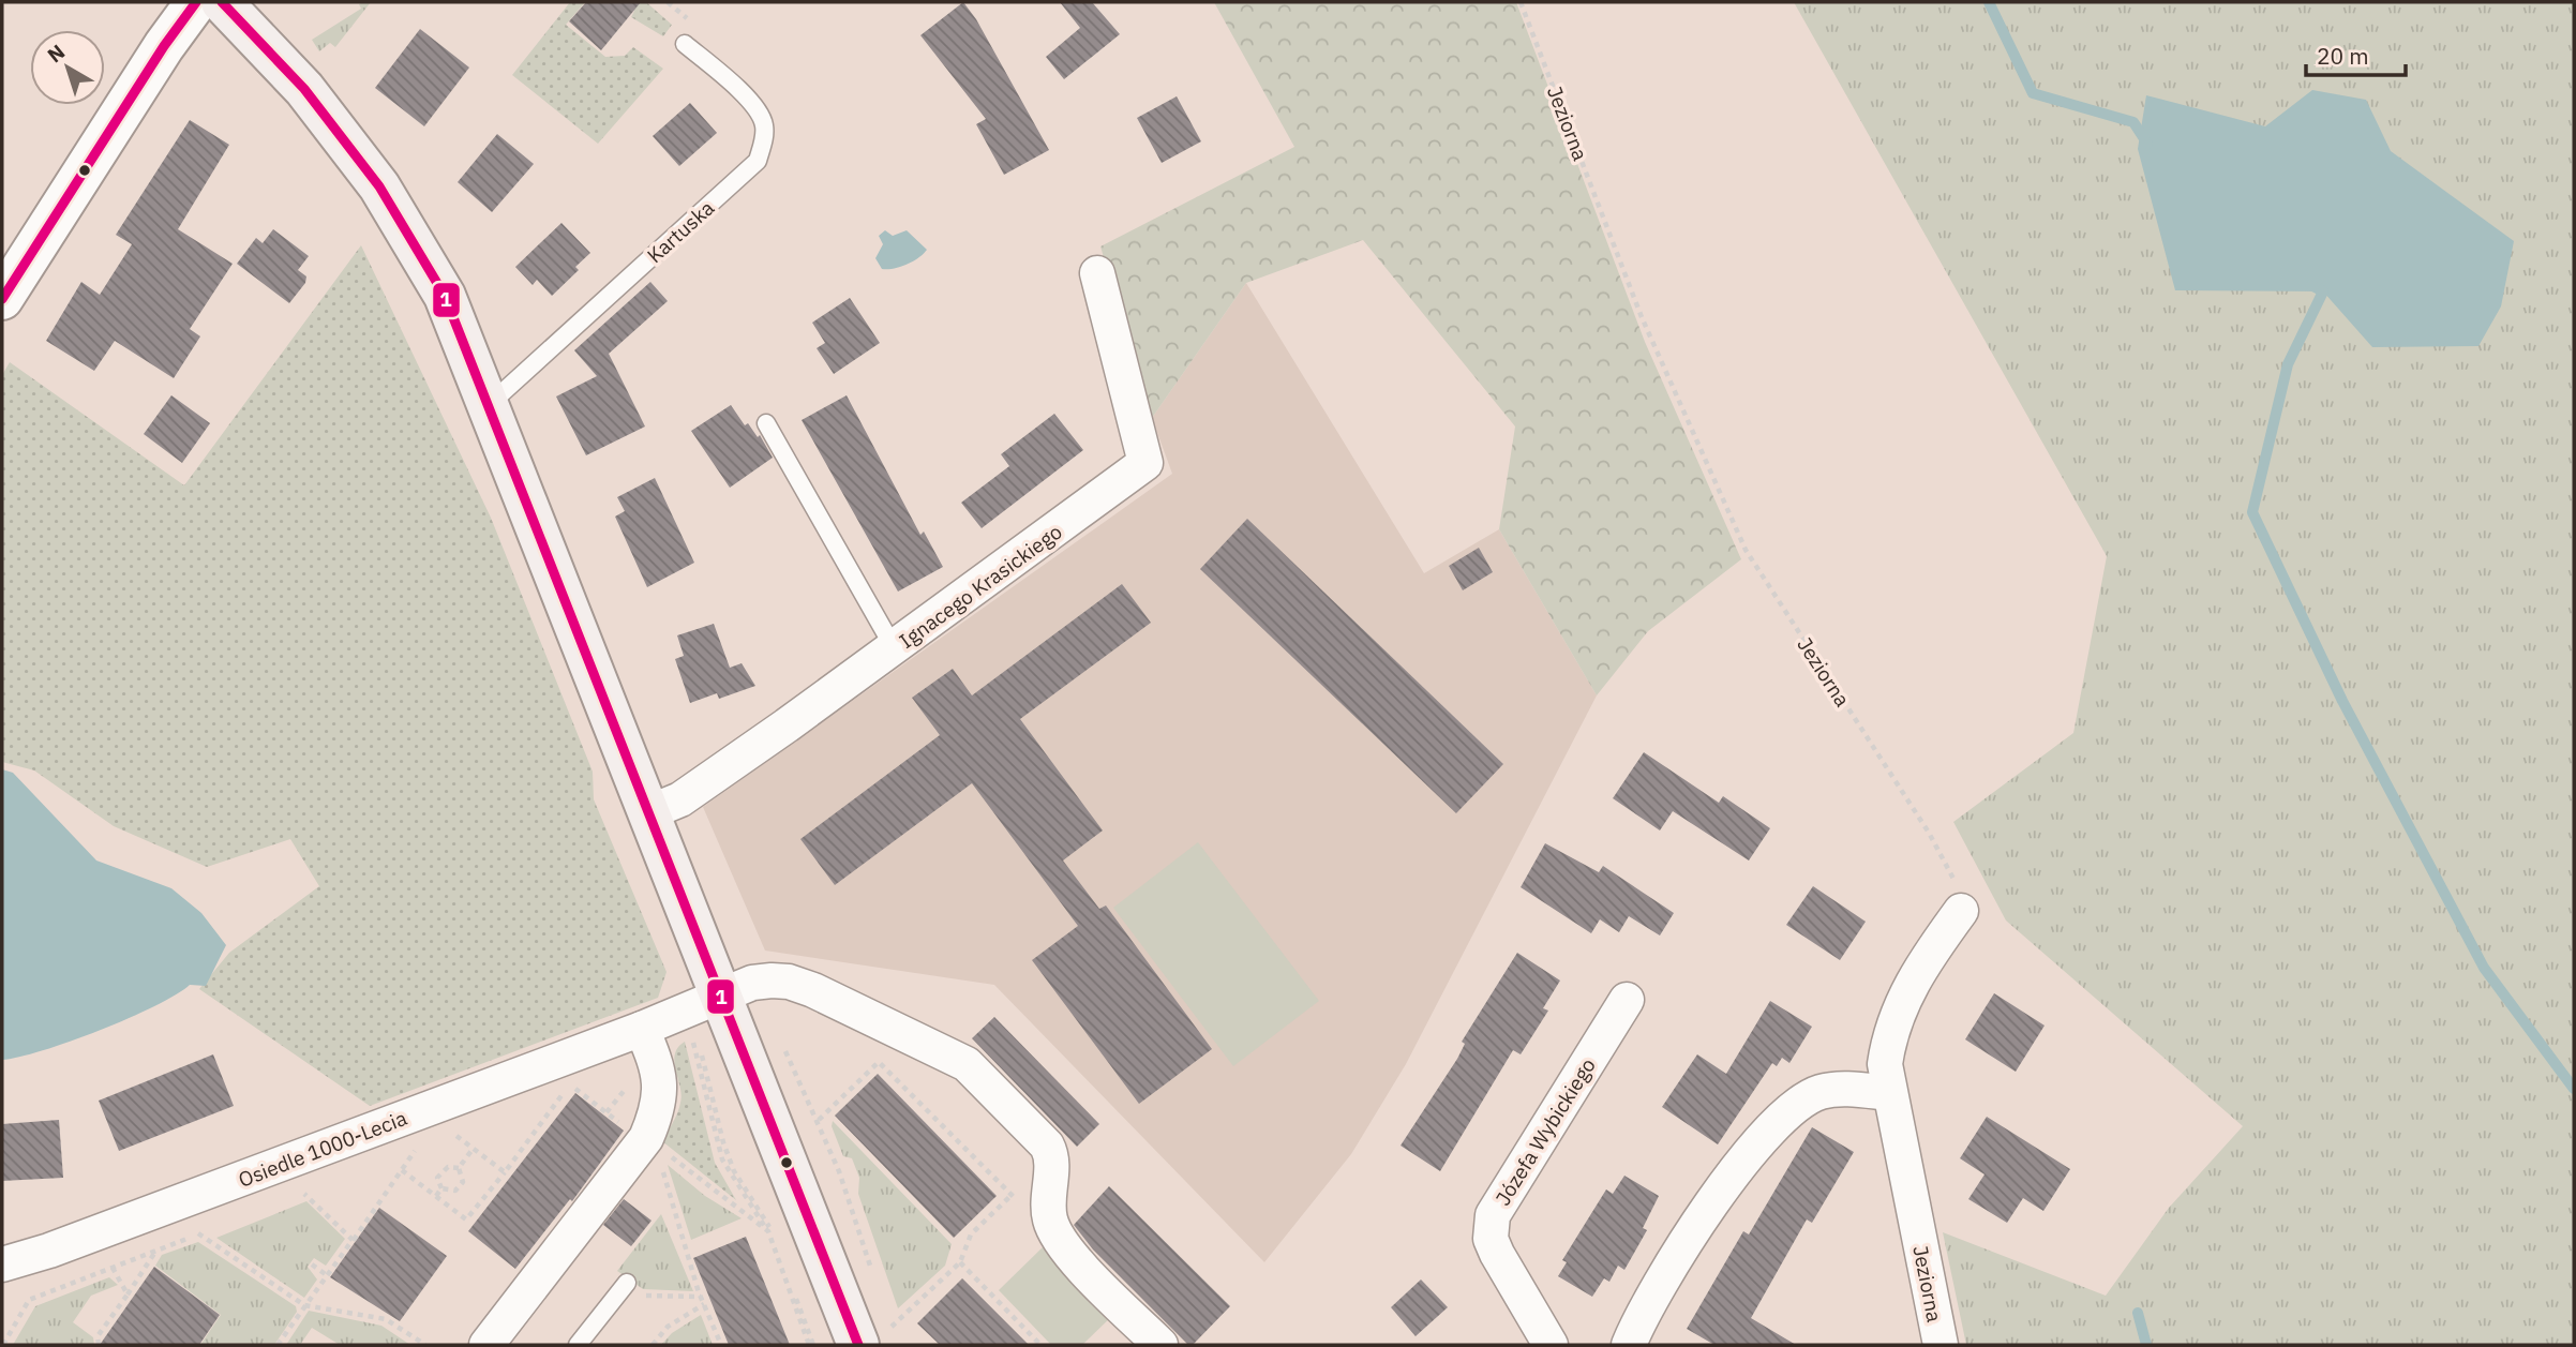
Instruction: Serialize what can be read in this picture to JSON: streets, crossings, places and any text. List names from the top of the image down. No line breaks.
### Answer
{"streets":{"street":["Jeziorna","Ignacego Krasickiego","Józefa Wybickiego","Osiedle 1000-Lecia"],"lane":["Kartuska"]},"lines":["transit line 1"],"scale_bar":"20 m","north":"top left"}
